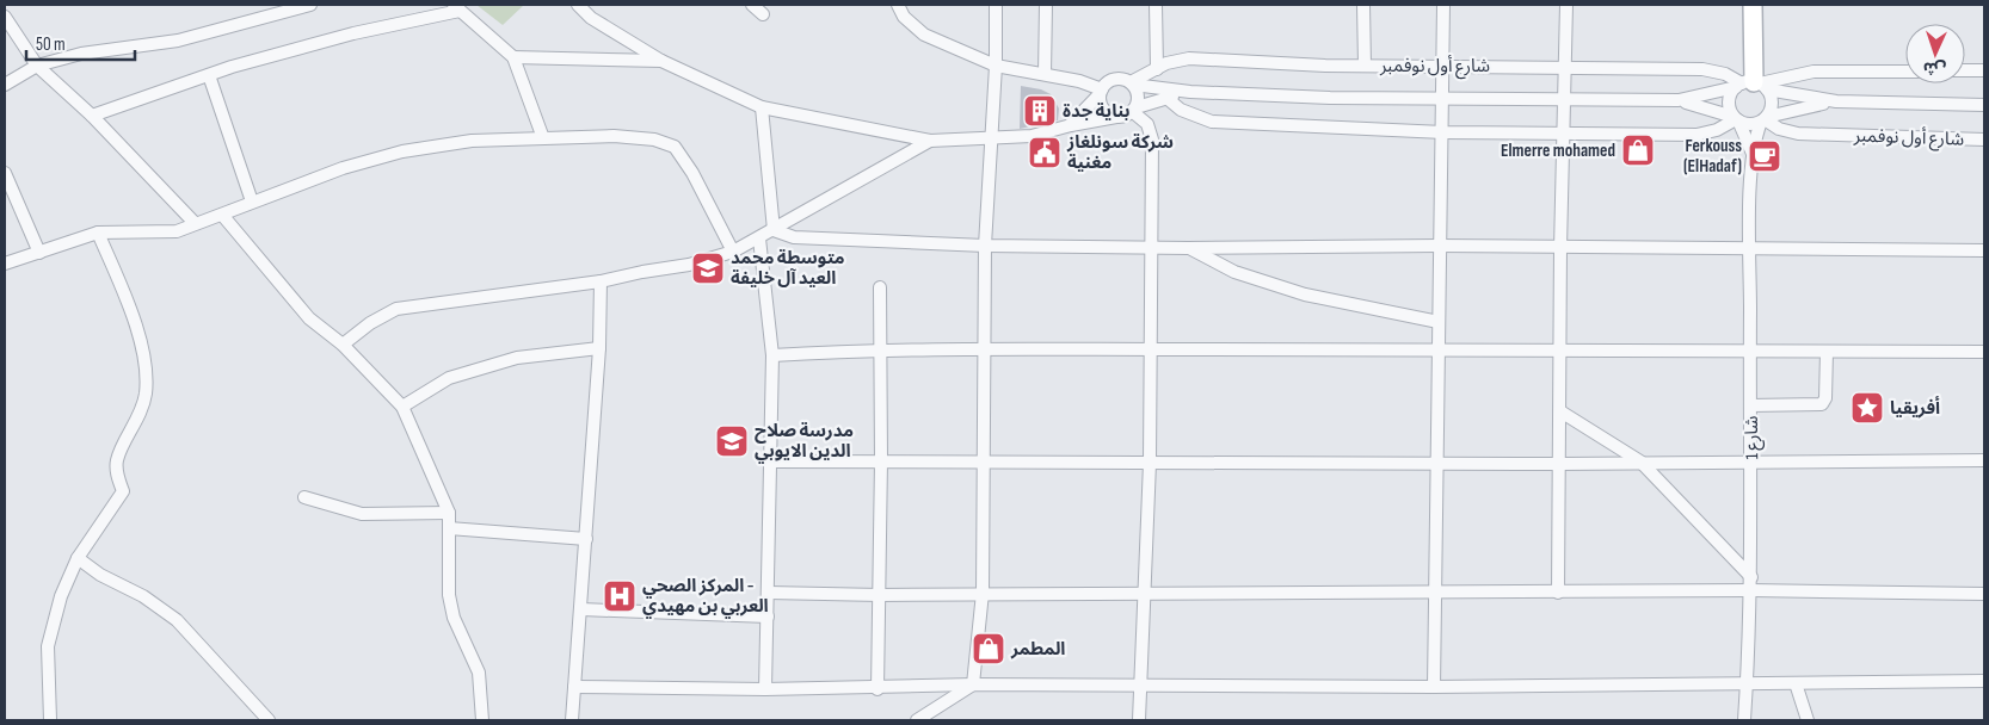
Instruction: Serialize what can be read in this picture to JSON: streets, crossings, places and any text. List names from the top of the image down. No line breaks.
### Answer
{"streets":{"street":["شارع أول نوفمبر","شارع 1"]},"crossings":[["شارع أول نوفمبر","شارع 1"]],"places":{"building":["بناية جدة"],"shop":["Elmerre mohamed","المطمر"],"public building":["شركة سونلغاز مغنية"],"cafe":["Ferkouss (ElHadaf)"],"school or university":["متوسطة محمد العيد آل خليفة","مدرسة صلاح الدين الايوبي"],"place":["أفريقيا"],"hospital":["المركز الصحي - العربي بن مهيدي"]},"scale_bar":"50 m","north":"bottom"}
